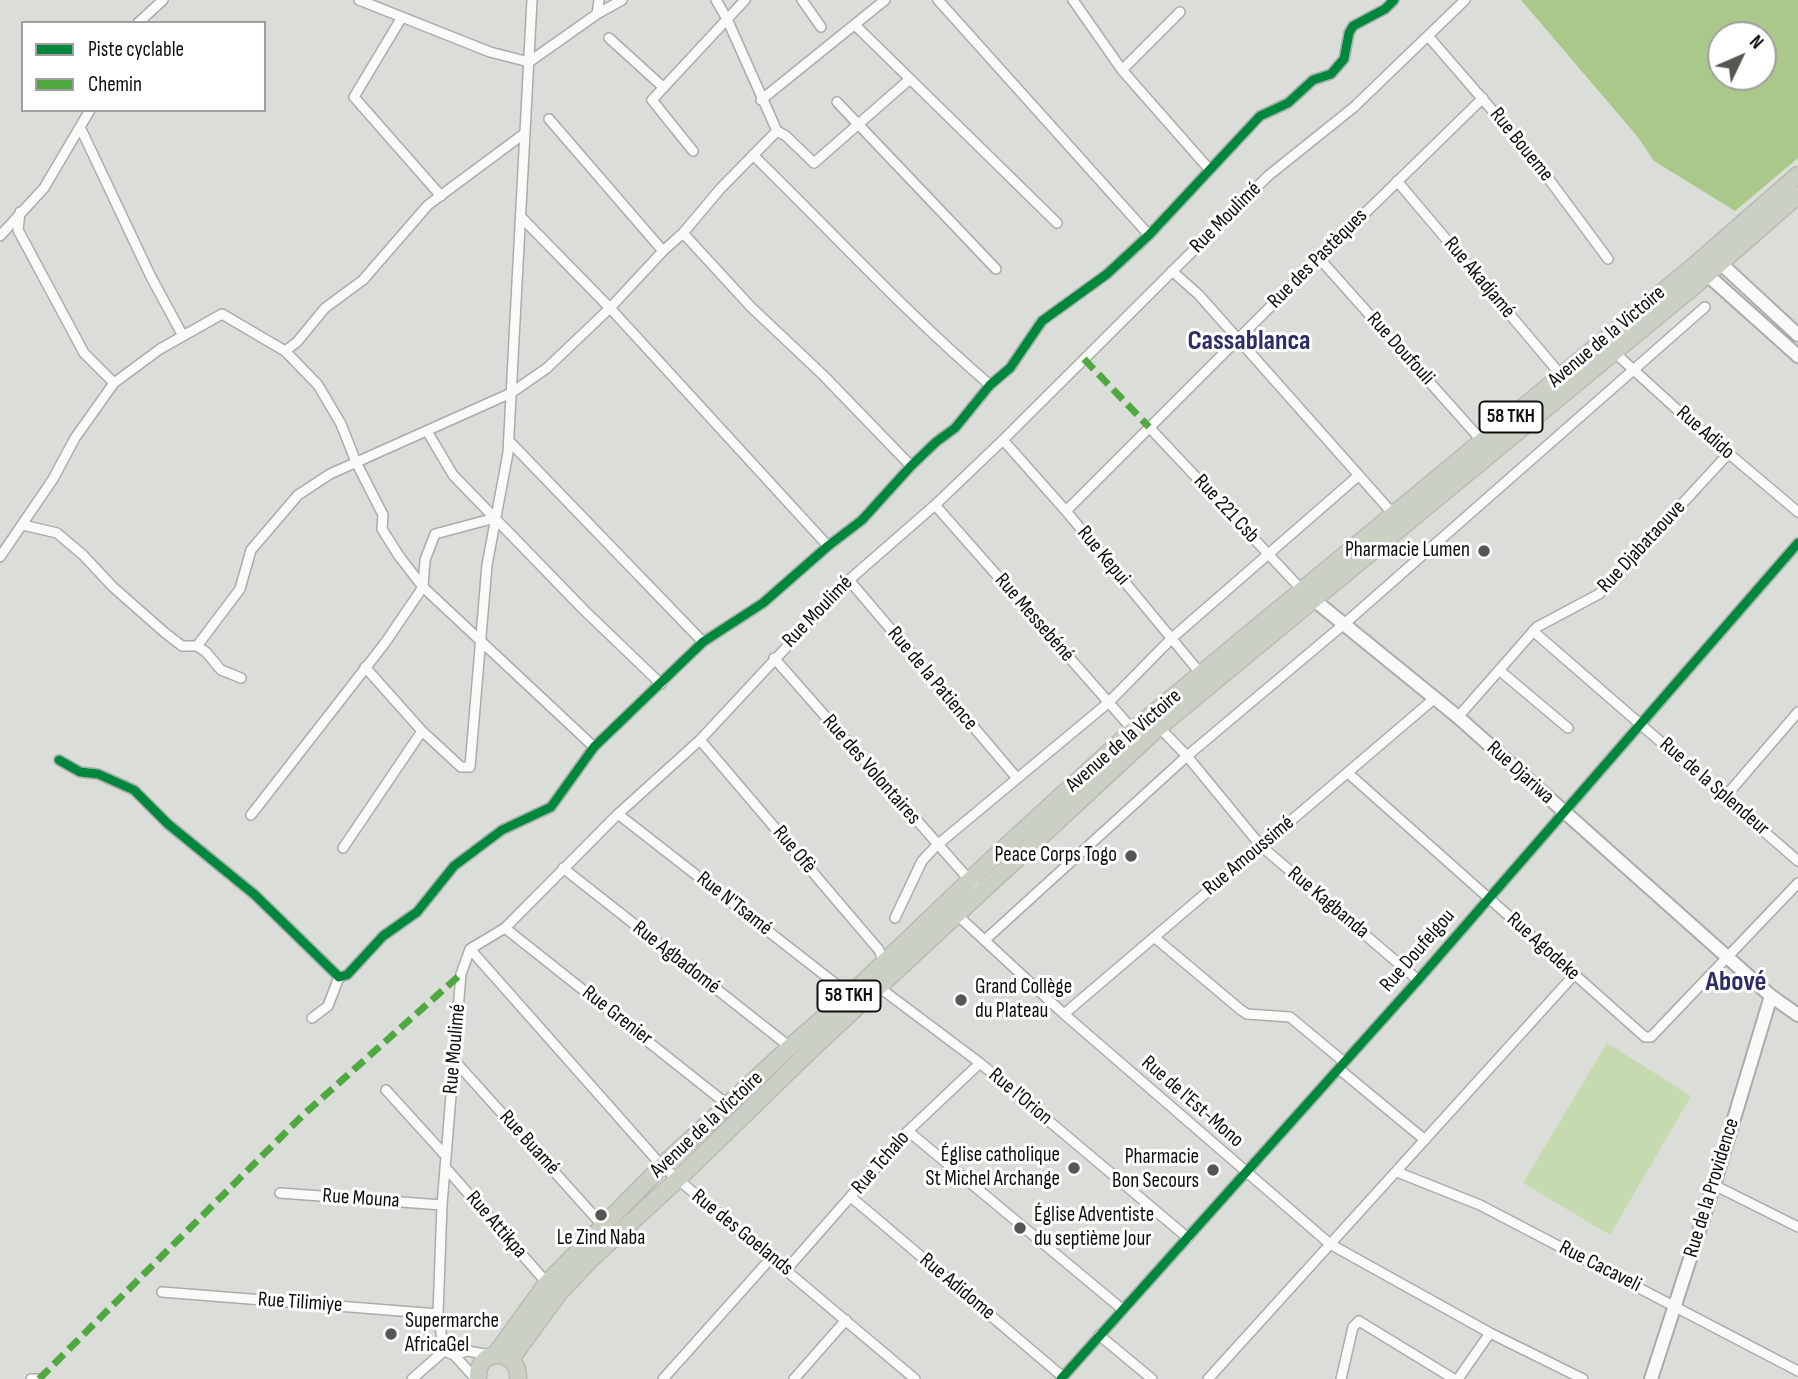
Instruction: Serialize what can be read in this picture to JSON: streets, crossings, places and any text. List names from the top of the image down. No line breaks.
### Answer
{"streets":{"highway":["Avenue de la Victoire","58 TKH"],"street":["Rue Boueme","Rue Moulimé","Rue des Pastèques","Rue Akadjamé","Rue Doufouli","Rue Adido","Rue 221 Csb","Rue Djabataouve","Rue Kepui","Rue Messebéné","Rue de la Patience","Rue des Volontaires","Rue Djariwa","Rue de la Splendeur","Rue Ofè","Rue Amoussimé","Rue Kagbanda","Rue N'Tsamé","Rue Agodeke","Rue Doufelgou","Rue Agbadomé","Rue Grenier","Rue l'Orion","Rue de l'Est-Mono","Rue Buamé","Rue Tchalo","Rue de la Providence","Rue Mouna","Rue Attikpa","Rue des Goelands","Rue Cacaveli","Rue Adidome","Rue Tilimiye"]},"crossings":[["Rue Boueme","Rue Moulimé"],["Rue Boueme","Rue des Pastèques"],["Rue Moulimé","Rue Kepui"],["Rue Moulimé","Rue Messebéné"],["Rue Moulimé","Rue de la Patience"],["Rue Moulimé","Rue des Volontaires"],["Rue Moulimé","Rue Ofè"],["Rue Moulimé","Rue N'Tsamé"],["Rue Moulimé","Rue Agbadomé"],["Rue Moulimé","Rue Grenier"],["Rue Moulimé","Rue Buamé"],["Rue Moulimé","Rue Mouna"],["Rue Moulimé","Rue Attikpa"],["Rue Moulimé","Rue des Goelands"],["Rue Moulimé","Rue Tilimiye"],["Rue des Pastèques","Rue Akadjamé"],["Rue des Pastèques","Rue Doufouli"],["Rue des Pastèques","Rue 221 Csb"],["Rue des Pastèques","Rue Kepui"],["Rue Akadjamé","Avenue de la Victoire"],["Avenue de la Victoire","Rue Doufouli"],["Avenue de la Victoire","Rue Adido"],["Avenue de la Victoire","Rue 221 Csb"],["Avenue de la Victoire","Rue Kepui"],["Avenue de la Victoire","Rue Messebéné"],["Avenue de la Victoire","Rue des Volontaires"],["Avenue de la Victoire","Rue Djariwa"],["Avenue de la Victoire","Rue Ofè"],["Avenue de la Victoire","Rue Kagbanda"],["Avenue de la Victoire","Rue N'Tsamé"],["Avenue de la Victoire","Rue Agbadomé"],["Avenue de la Victoire","Rue Grenier"],["Avenue de la Victoire","Rue l'Orion"],["Avenue de la Victoire","Rue de l'Est-Mono"],["Avenue de la Victoire","Rue Buamé"],["Avenue de la Victoire","Rue Attikpa"],["Avenue de la Victoire","Rue des Goelands"],["Rue Adido","Rue Djabataouve"],["Rue 221 Csb","Rue Djariwa"],["Rue Djabataouve","Rue Djariwa"],["Rue Djabataouve","Rue de la Splendeur"],["Rue Djariwa","Rue Amoussimé"],["Rue Djariwa","Rue Agodeke"],["Rue Djariwa","Rue Doufelgou"],["Rue Djariwa","Rue de la Providence"],["Rue de la Splendeur","Rue Doufelgou"],["Rue Amoussimé","Rue Kagbanda"],["Rue Amoussimé","Rue Agodeke"],["Rue Amoussimé","Rue de l'Est-Mono"],["Rue Kagbanda","Rue Doufelgou"],["Rue Agodeke","Rue Doufelgou"],["Rue Doufelgou","Rue l'Orion"],["Rue Doufelgou","Rue de l'Est-Mono"],["Rue Doufelgou","Rue Adidome"],["Rue l'Orion","Rue Tchalo"],["Rue Tchalo","Rue des Goelands"],["Rue Tchalo","Rue Adidome"],["Rue de la Providence","Rue Cacaveli"]],"districts":["Cassablanca","Abové"],"places":["Pharmacie Lumen","Peace Corps Togo","Grand Collège du Plateau","Église catholique St Michel Archange","Pharmacie Bon Secours","Le Zind Naba","Église Adventiste du septième Jour","Supermarche AfricaGel"],"legend":["Piste cyclable","Chemin"],"north":"top right"}
